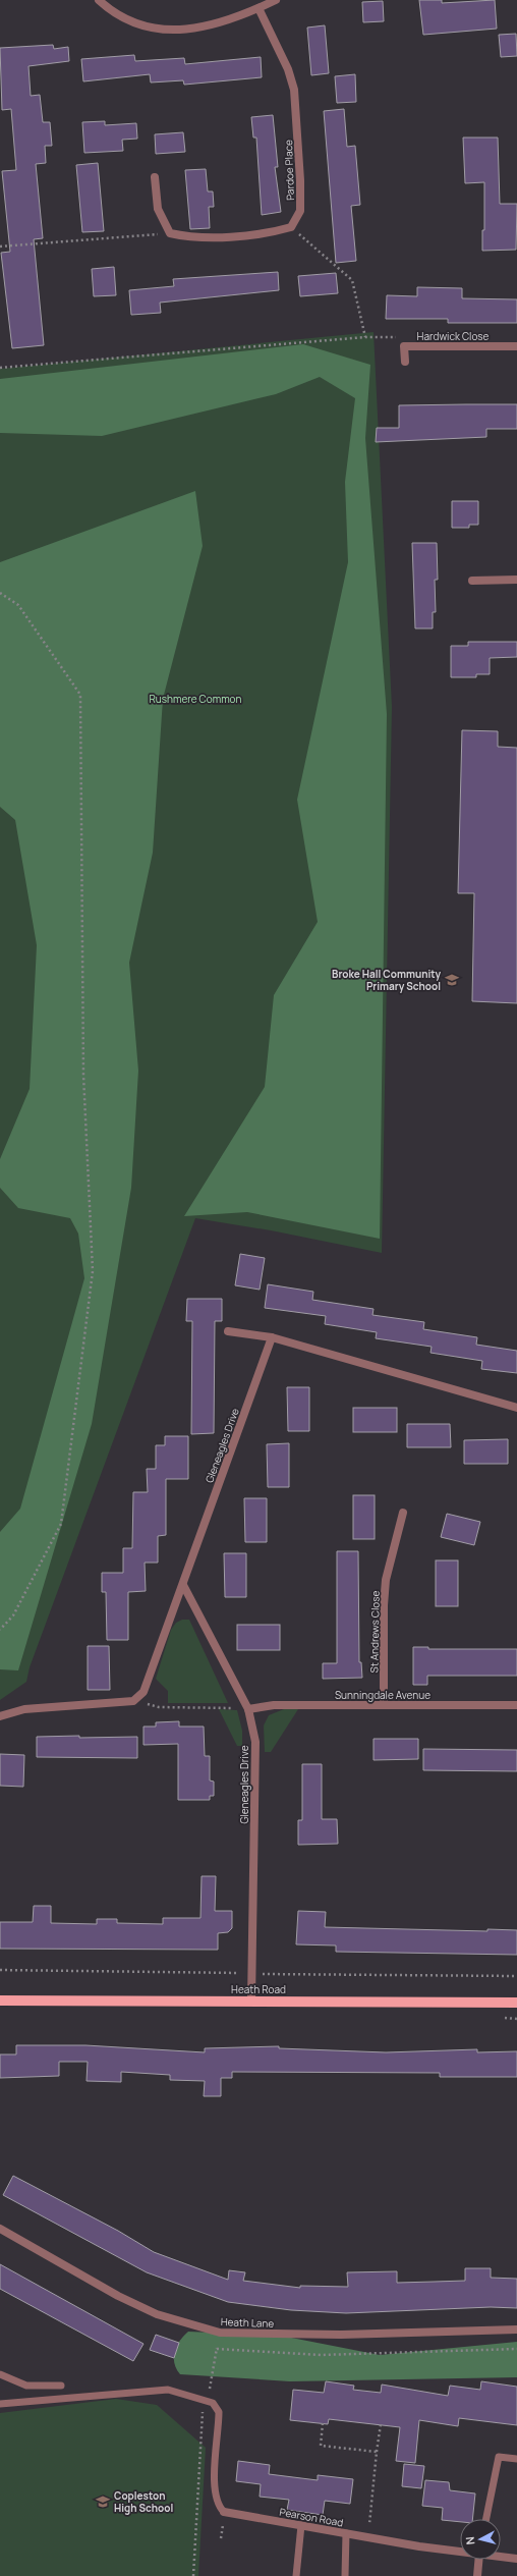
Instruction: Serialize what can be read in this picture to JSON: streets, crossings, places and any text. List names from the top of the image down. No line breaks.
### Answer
{"streets":{"main road":["Heath Road"],"street":["Pardoe Place","Hardwick Close","Gleneagles Drive","St Andrews Close","Sunningdale Avenue","Heath Lane","Pearson Road"]},"crossings":[["Gleneagles Drive","Sunningdale Avenue"],["Gleneagles Drive","Heath Road"],["St Andrews Close","Sunningdale Avenue"]],"parks":["Rushmere Common"],"places":{"school or university":["Broke Hall Community Primary School","Copleston High School"]},"north":"left"}
